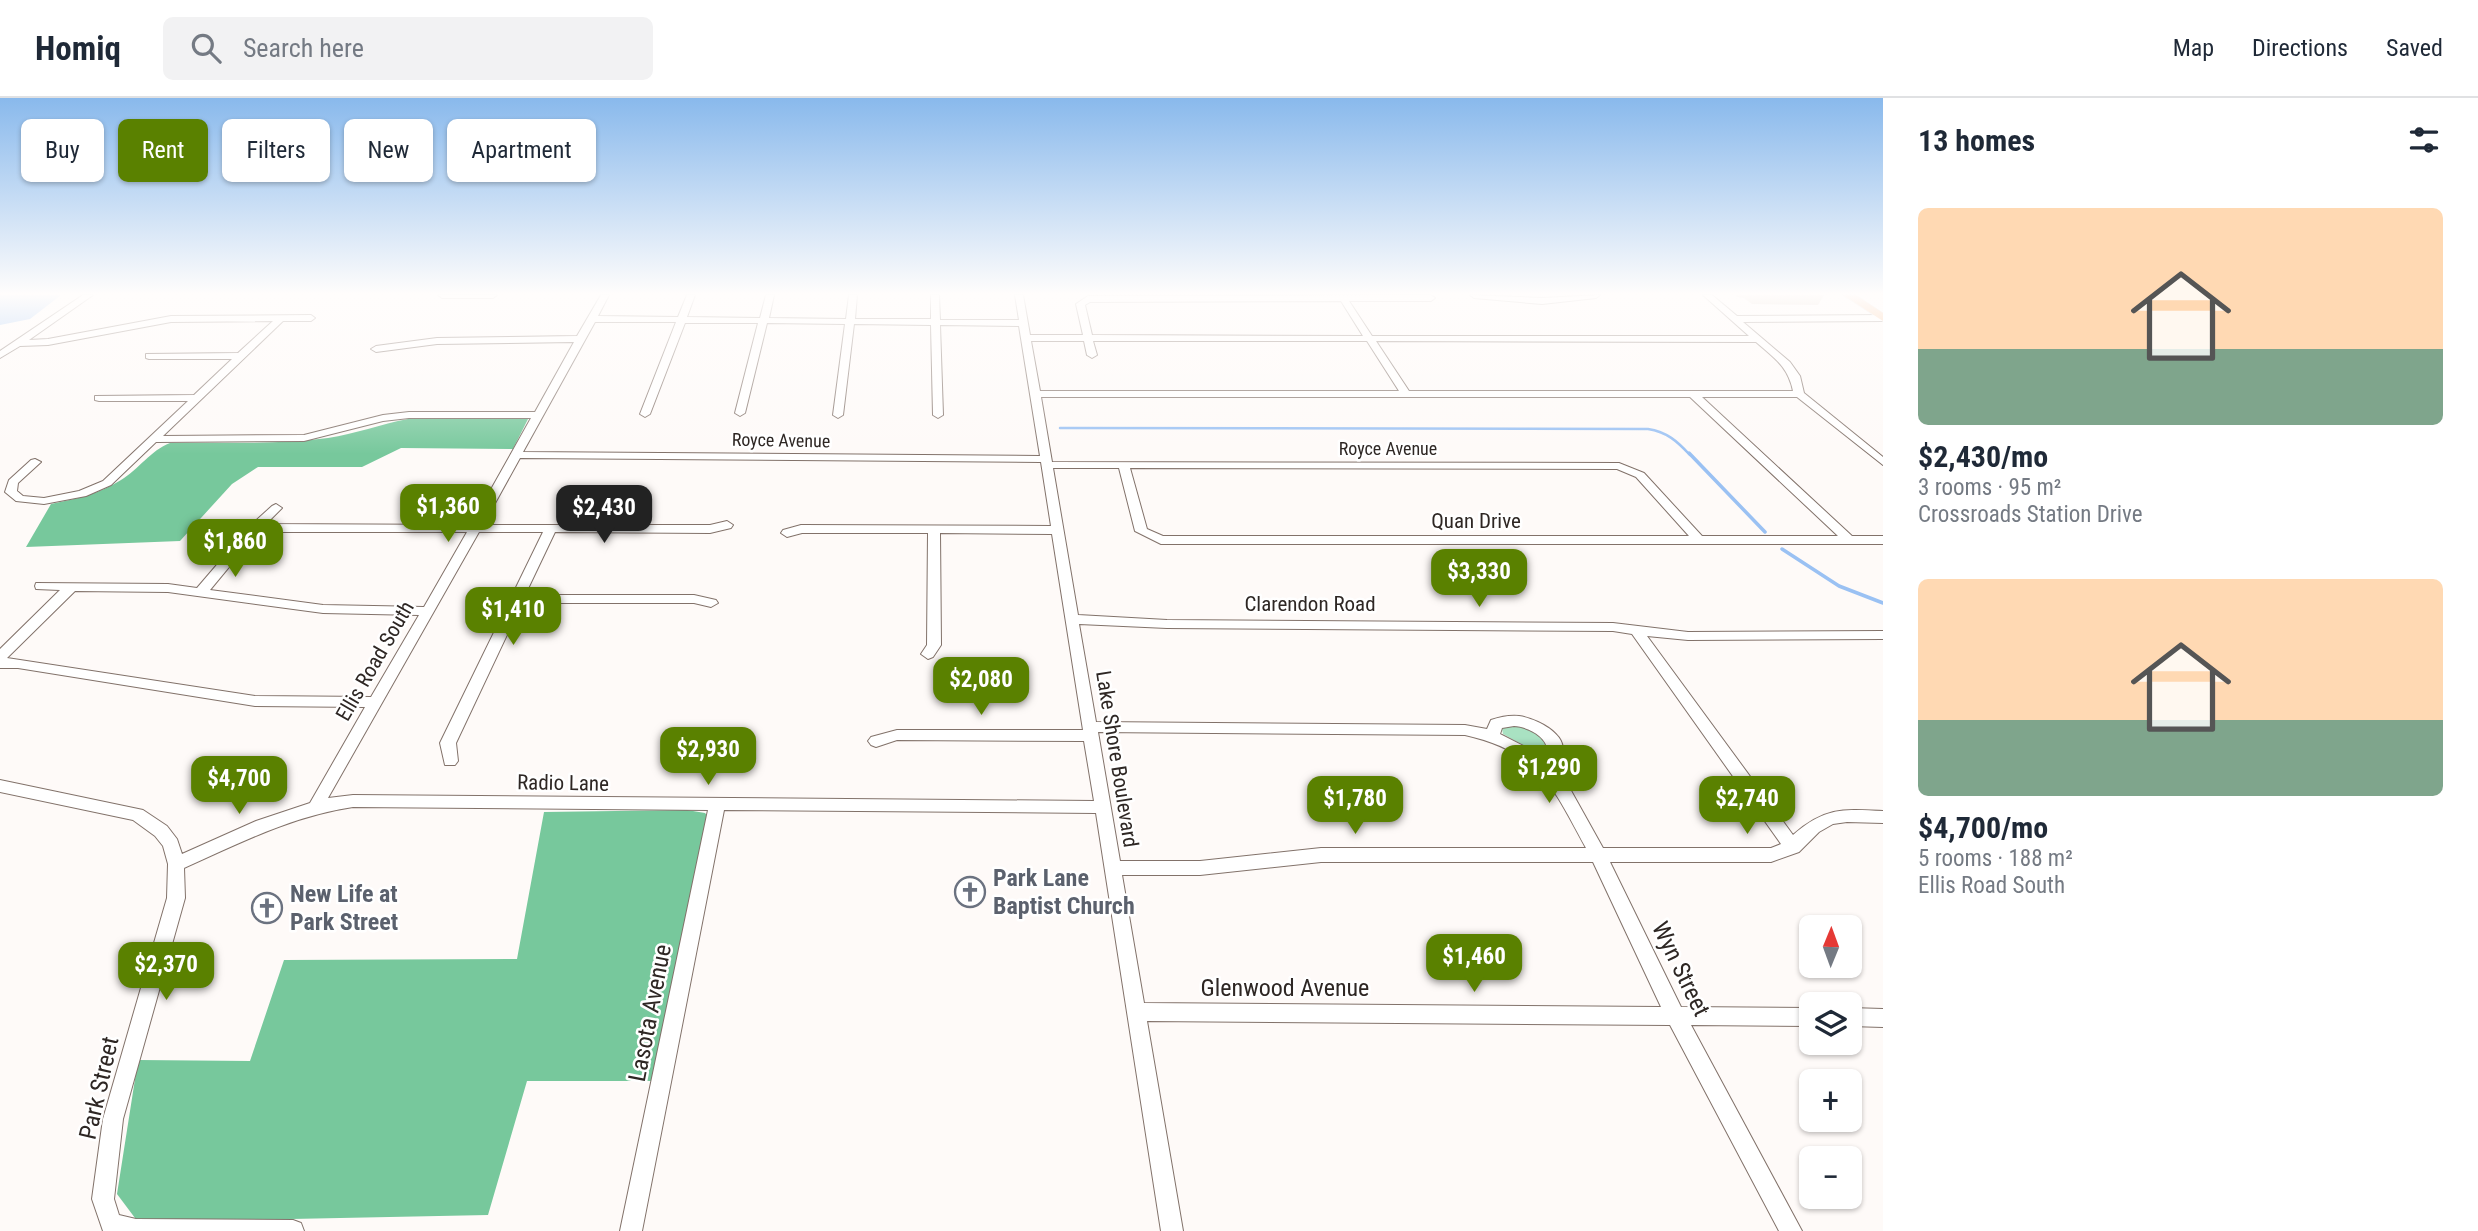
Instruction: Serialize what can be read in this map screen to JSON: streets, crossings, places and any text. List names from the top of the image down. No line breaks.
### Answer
{"streets":{"street":["Royce Avenue","Quan Drive","Clarendon Road","Ellis Road South","Lake Shore Boulevard","Radio Lane","Wyn Street","Glenwood Avenue","Lasota Avenue","Park Street"]},"crossings":[["Royce Avenue","Quan Drive"],["Royce Avenue","Ellis Road South"],["Royce Avenue","Lake Shore Boulevard"],["Clarendon Road","Lake Shore Boulevard"],["Ellis Road South","Radio Lane"],["Lake Shore Boulevard","Radio Lane"],["Lake Shore Boulevard","Wyn Street"],["Lake Shore Boulevard","Glenwood Avenue"],["Radio Lane","Lasota Avenue"],["Wyn Street","Glenwood Avenue"]],"places":{"church":["Park Lane Baptist Church","New Life at Park Street"]},"north":"top","page":{"header":"Homiq","search":"Search here","nav":["Map","Directions","Saved"],"heading":"13 homes","chip":["Buy","Rent","Filters","New","Apartment"],"list":[{"name":"$2,430/mo","note":"3 rooms · 95 m² · Crossroads Station Drive"},{"name":"$4,700/mo","note":"5 rooms · 188 m² · Ellis Road South"}],"price":["$1,360","$2,430","$1,860","$3,330","$1,410","$2,080","$2,930","$1,290","$4,700","$1,780","$2,740","$1,460","$2,370"],"map_buttons":["+","−"]}}
